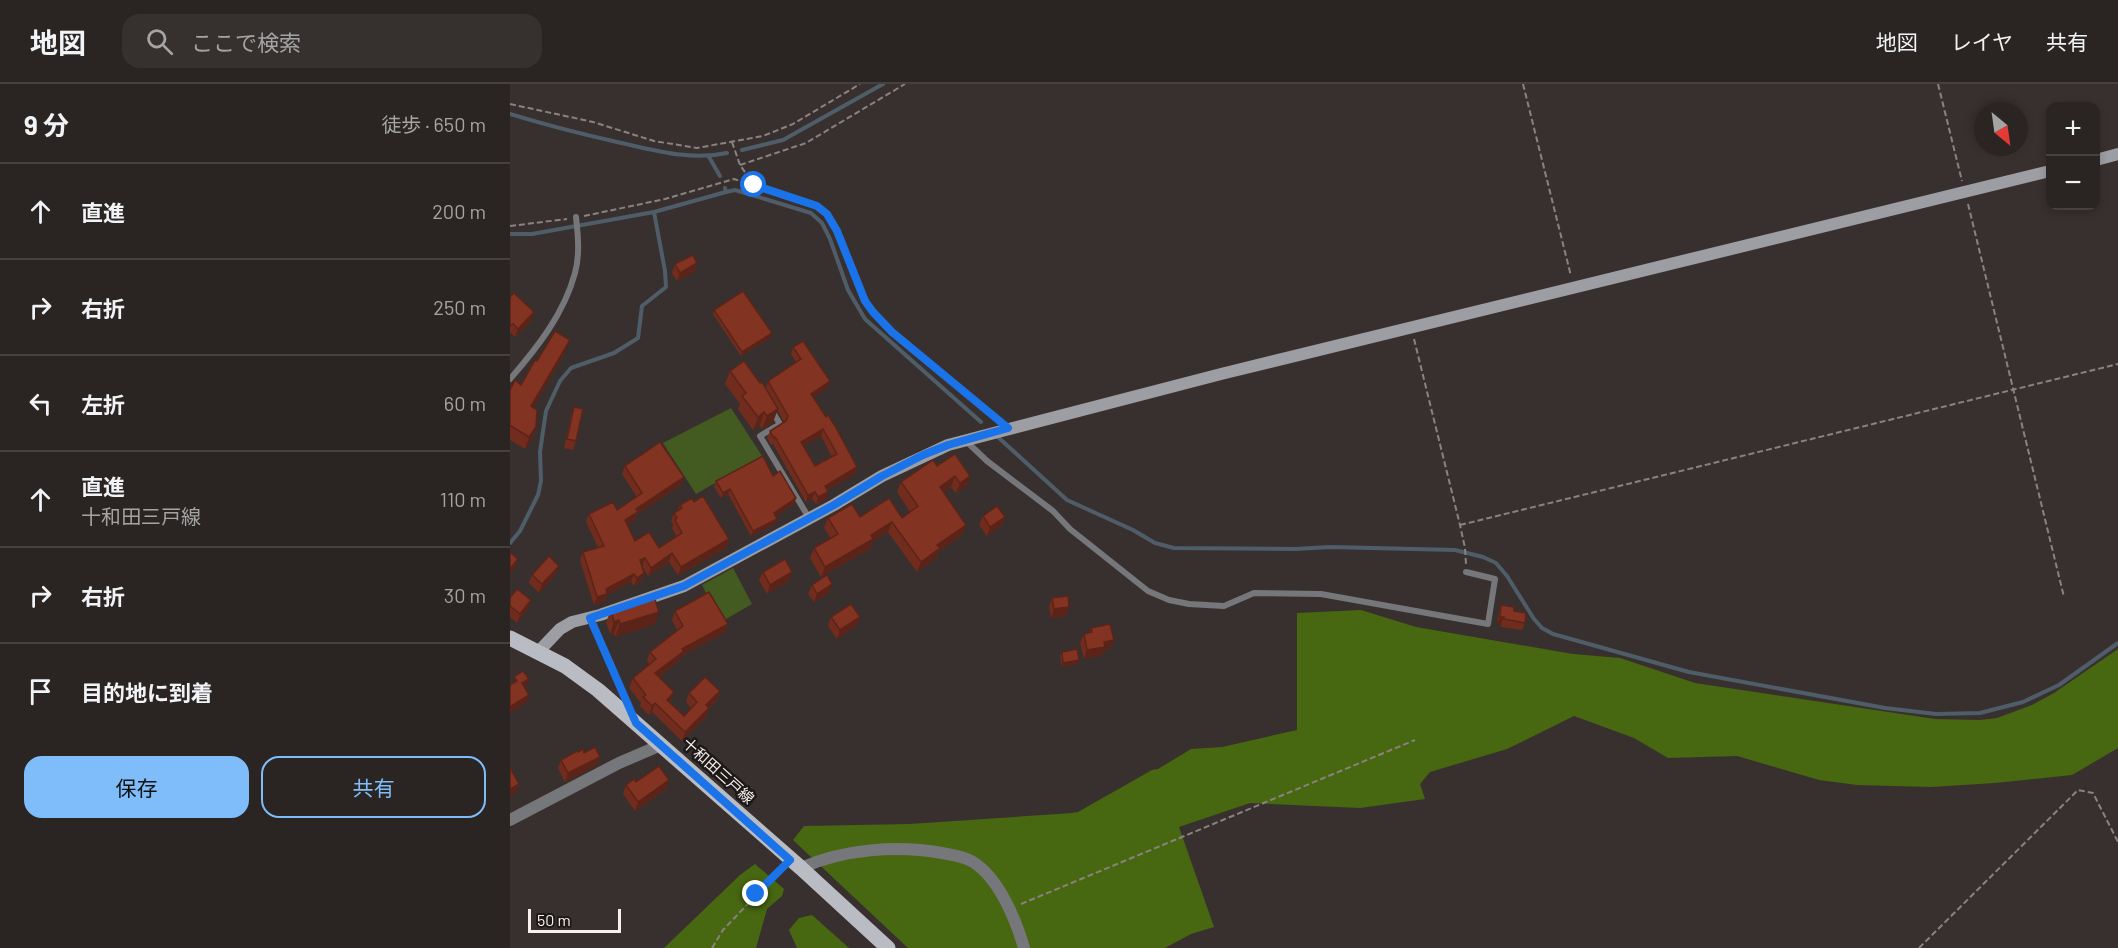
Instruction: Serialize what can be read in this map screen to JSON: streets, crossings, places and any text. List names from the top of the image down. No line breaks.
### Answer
{"streets":{"main road":["十和田三戸線"]},"scale_bar":"50 m","north":"bottom right","page":{"header":"地図","search":"ここで検索","nav":["地図","レイヤ","共有"],"heading":["9 分","徒歩 · 650 m"],"map_buttons":["+","−"],"list":[["直進","200 m"],["右折","250 m"],["左折","60 m"],["直進","十和田三戸線","110 m"],["右折","30 m"],"目的地に到着"],"buttons":["保存","共有"],"scale":"50 m"}}
